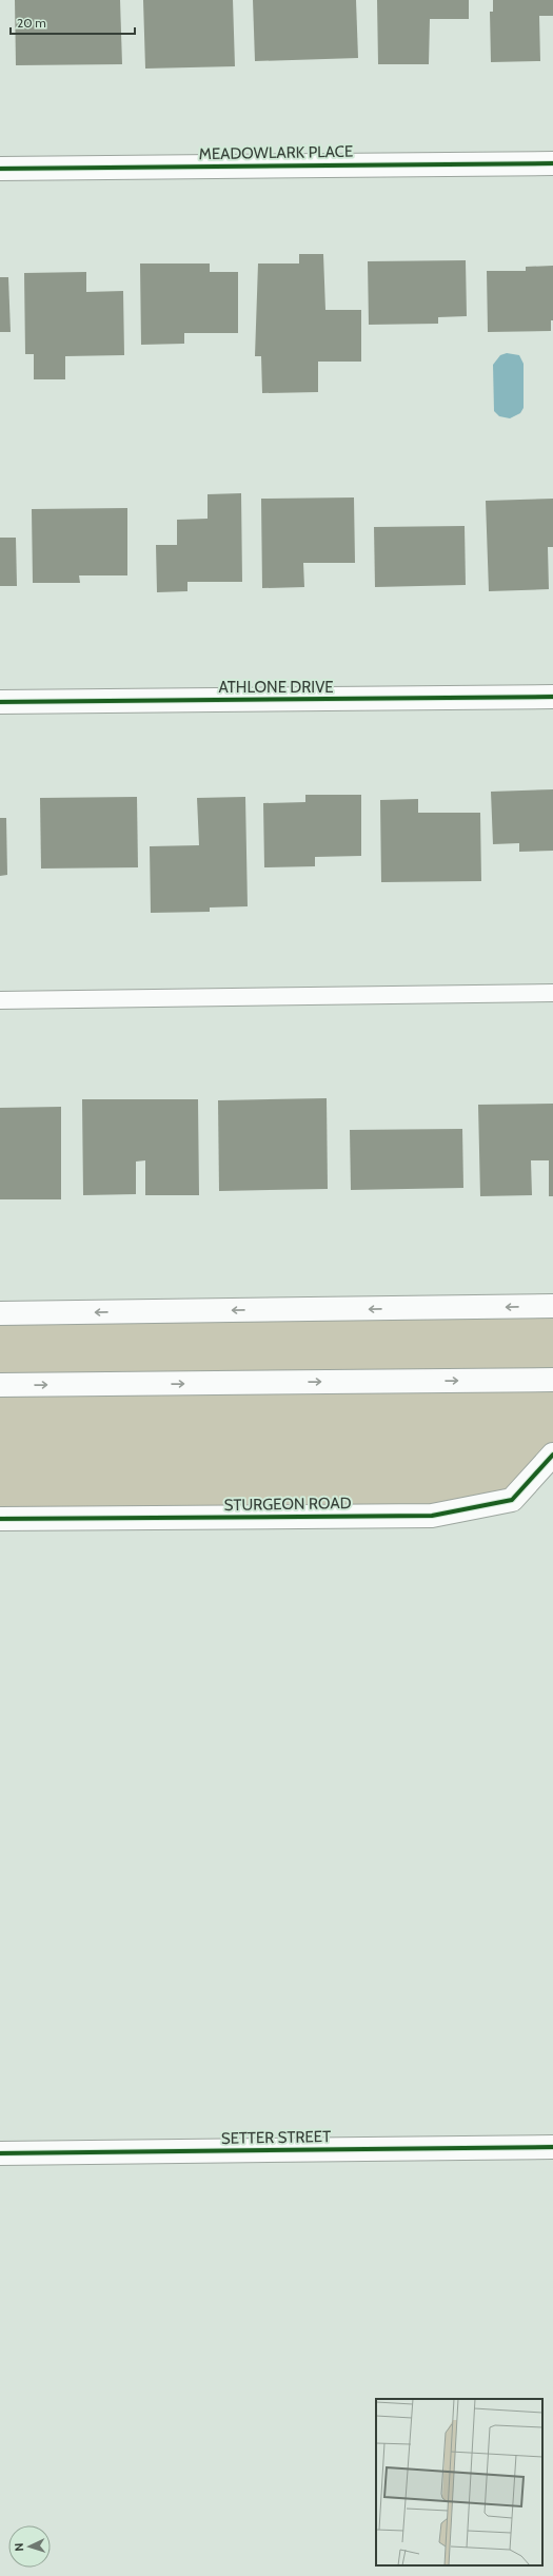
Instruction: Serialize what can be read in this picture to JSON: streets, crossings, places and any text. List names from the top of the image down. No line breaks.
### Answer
{"streets":{"street":["MEADOWLARK PLACE","ATHLONE DRIVE","STURGEON ROAD","SETTER STREET"]},"scale_bar":"20 m","north":"left"}
